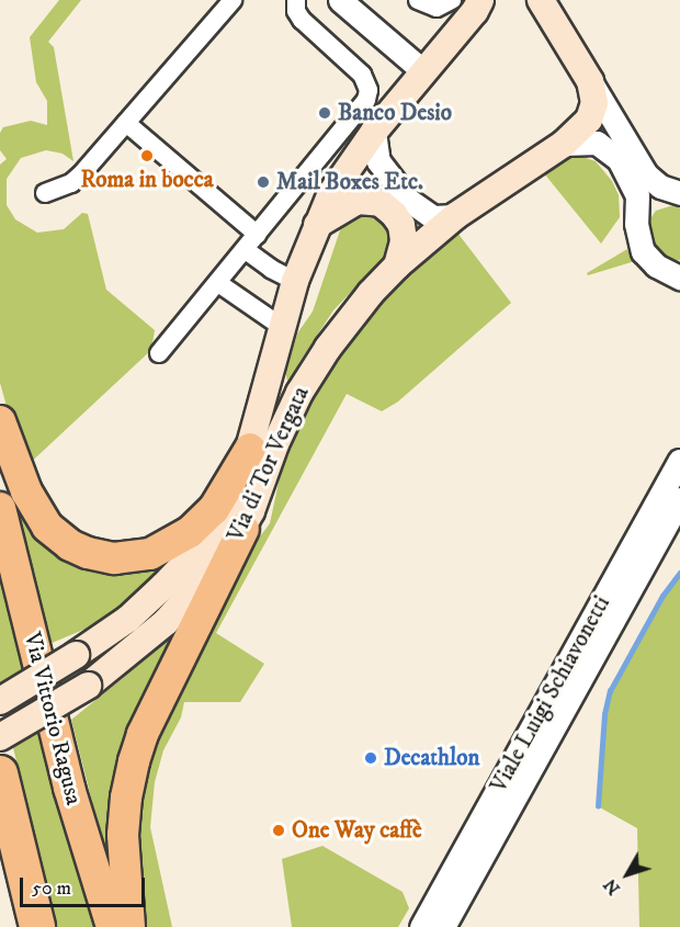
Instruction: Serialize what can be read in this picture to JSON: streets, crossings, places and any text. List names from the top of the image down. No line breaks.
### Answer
{"streets":{"highway":["Via Vittorio Ragusa"],"main road":["Via di Tor Vergata"],"street":["Viale Luigi Schiavonetti"]},"places":["Banco Desio","Roma in bocca","Mail Boxes Etc.","Decathlon","One Way caffè"],"scale_bar":"50 m","north":"bottom left"}
